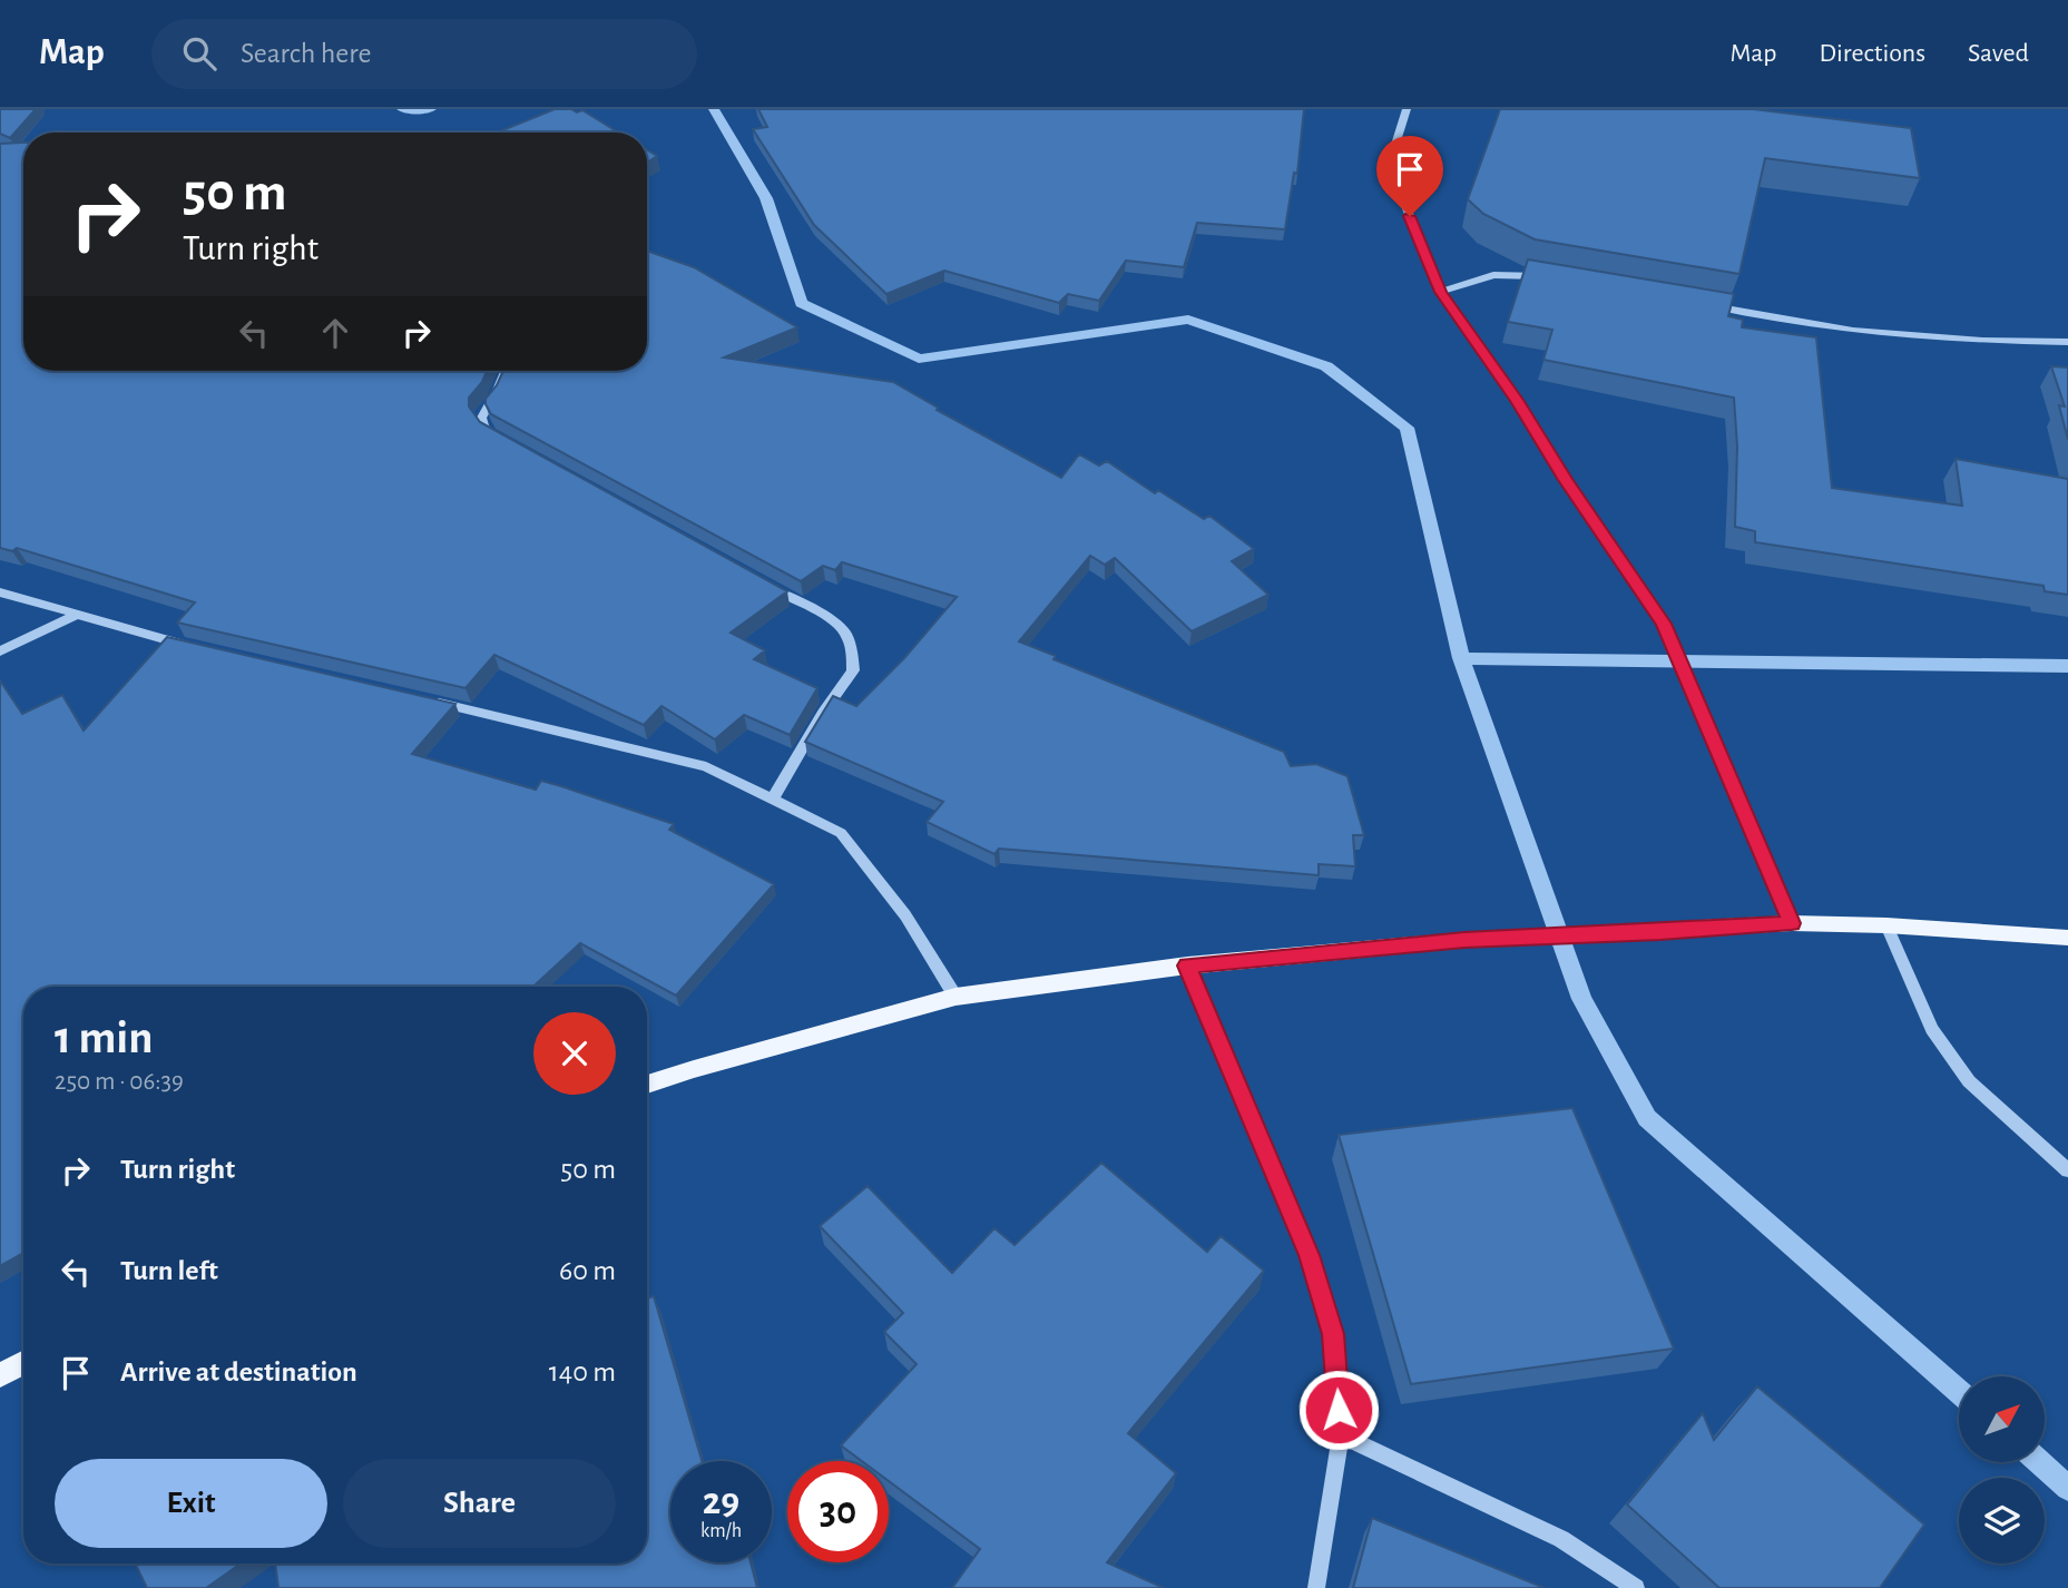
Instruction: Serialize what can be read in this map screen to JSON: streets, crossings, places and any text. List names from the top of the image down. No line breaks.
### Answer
{"north":"top right","page":{"header":"Map","search":"Search here","nav":["Map","Directions","Saved"],"turn":["50 m","Turn right"],"heading":["1 min","250 m · 06:39"],"list":[{"name":"Turn right","value":"50 m"},{"name":"Turn left","value":"60 m"},{"name":"Arrive at destination","value":"140 m"}],"buttons":["Exit","Share"],"speed":"29 km/h","limit":"30"}}
